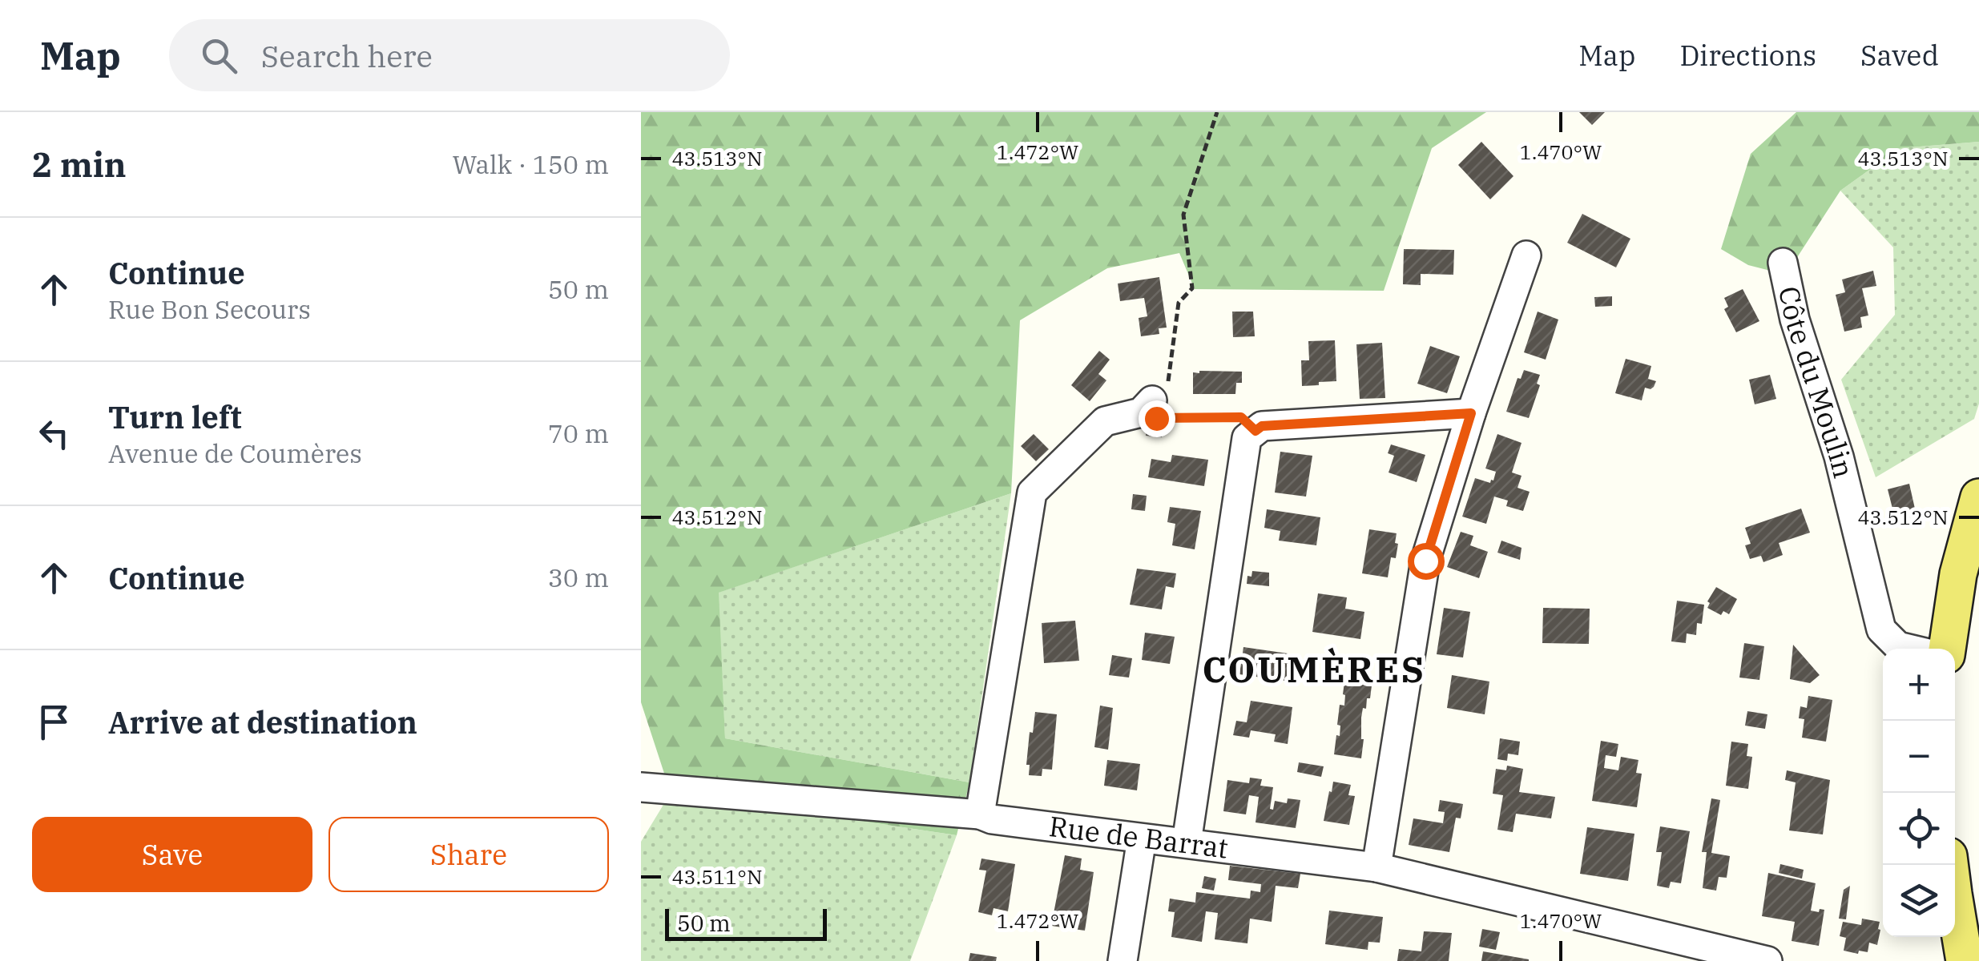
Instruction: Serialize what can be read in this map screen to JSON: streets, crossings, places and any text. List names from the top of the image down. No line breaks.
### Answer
{"streets":{"street":["Côte du Moulin","Rue de Barrat"]},"districts":["COUMÈRES"],"scale_bar":"50 m","page":{"header":"Map","search":"Search here","nav":["Map","Directions","Saved"],"heading":["2 min","Walk · 150 m"],"list":[["Continue","Rue Bon Secours","50 m"],["Turn left","Avenue de Coumères","70 m"],["Continue","30 m"],"Arrive at destination"],"map_buttons":["+","−"],"buttons":["Save","Share"],"scale":"50 m"},"coordinates":["1.472°W","1.470°W","43.513°N","43.512°N","43.511°N"]}
